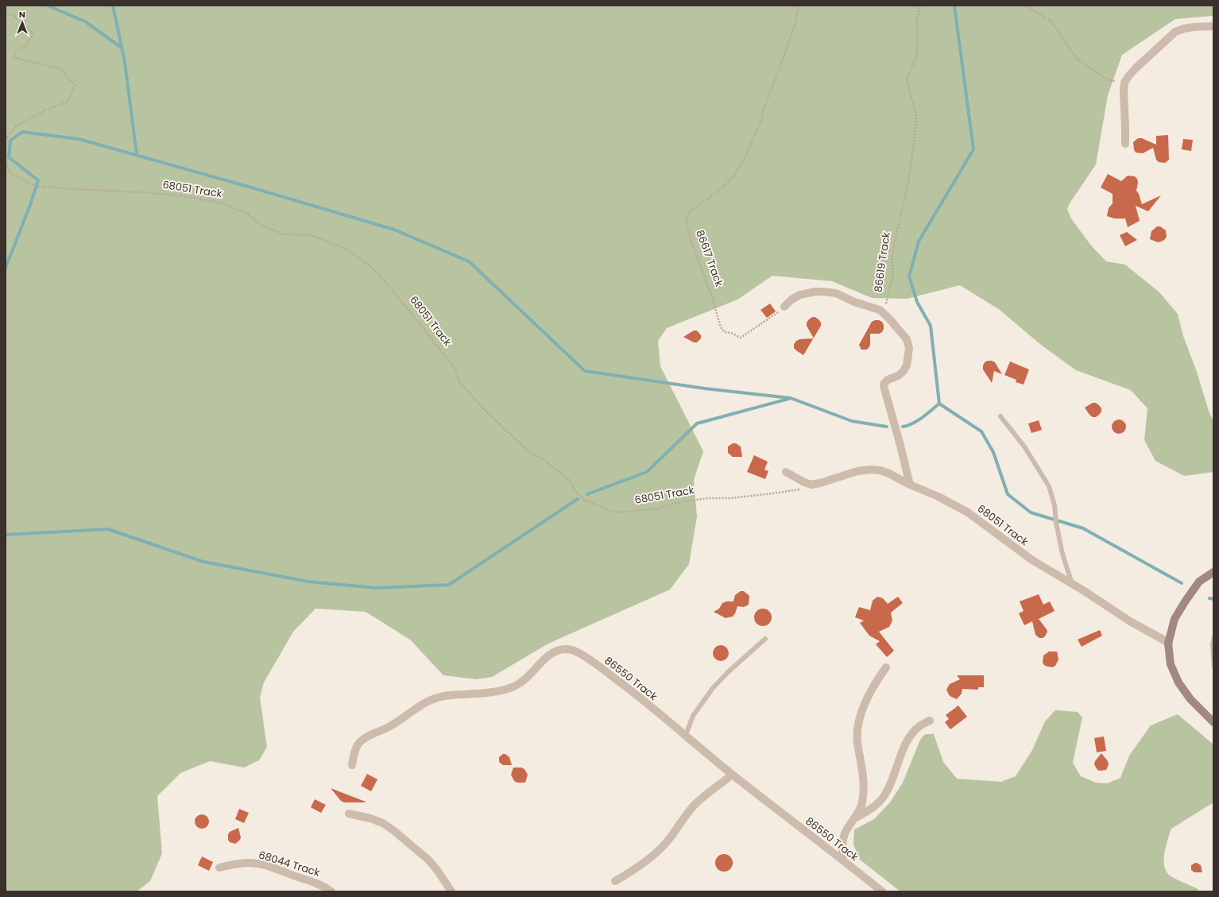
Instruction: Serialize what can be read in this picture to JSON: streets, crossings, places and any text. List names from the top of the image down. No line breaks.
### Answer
{"streets":{"street":["68051 Track","86550 Track","68044 Track"],"path":["86617 Track","86619 Track"]},"north":"top"}
